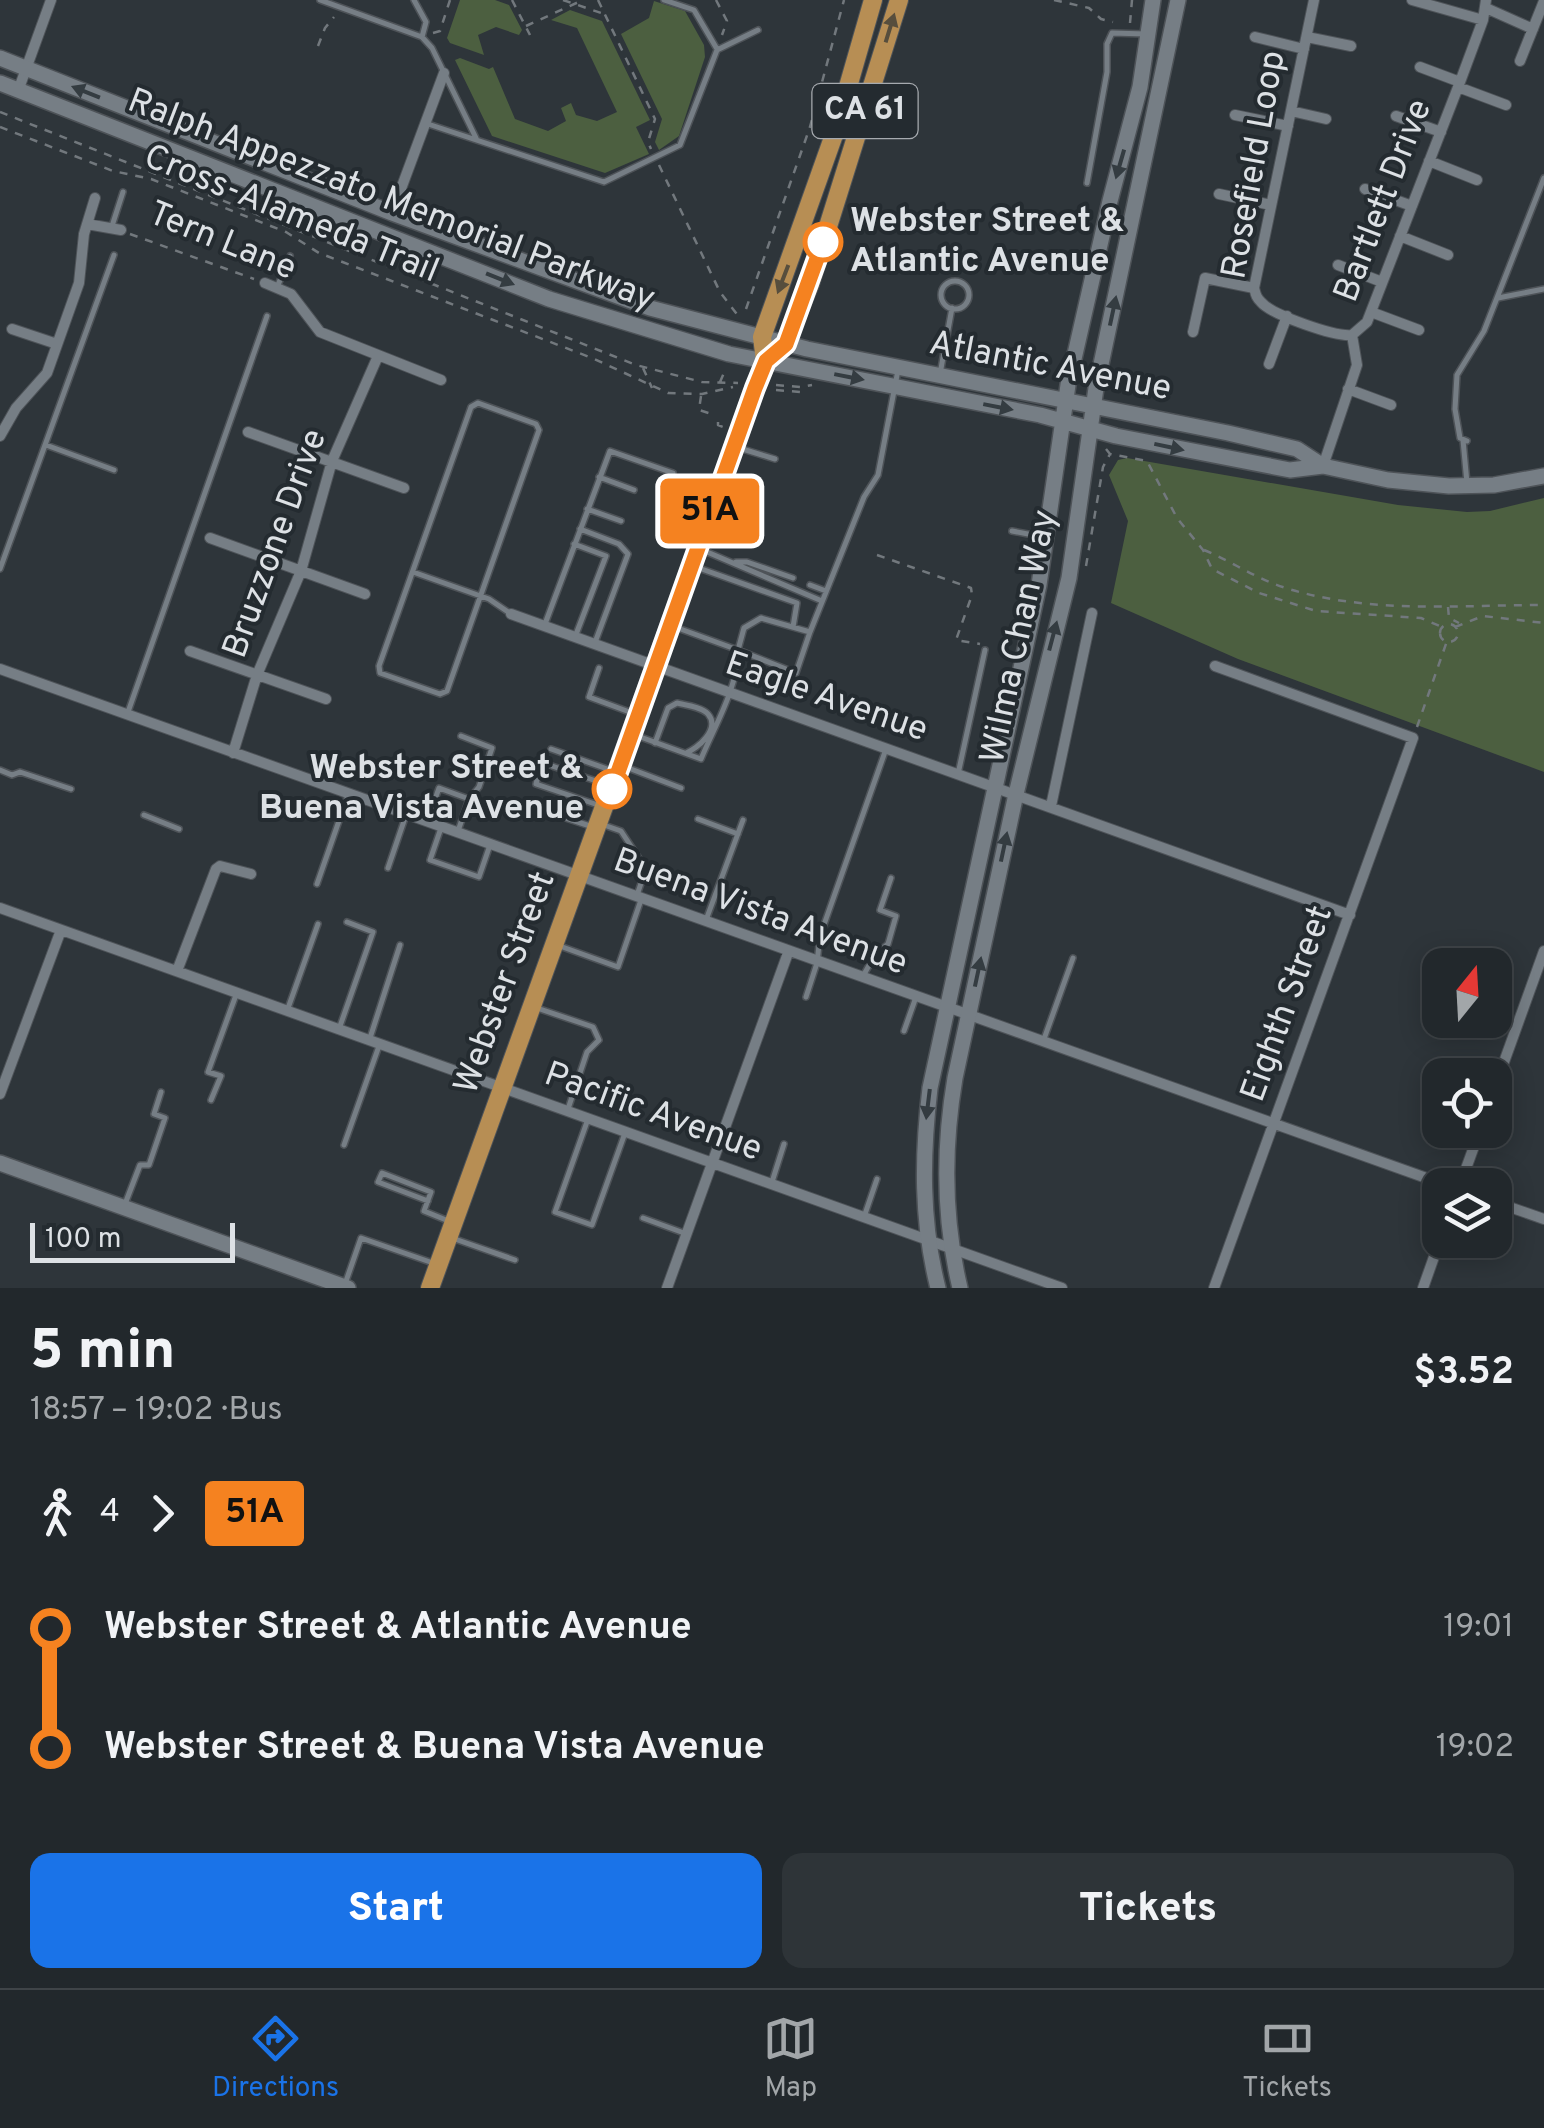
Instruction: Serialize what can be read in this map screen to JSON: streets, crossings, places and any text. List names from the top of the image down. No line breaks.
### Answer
{"streets":{"main road":["CA 61","Webster Street"],"street":["Rosefield Loop","Ralph Appezzato Memorial Parkway","Bartlett Drive","Tern Lane","Atlantic Avenue","Bruzzone Drive","Wilma Chan Way","Eagle Avenue","Buena Vista Avenue","Eighth Street","Pacific Avenue"],"path":["Cross-Alameda Trail"]},"crossings":[["CA 61","Ralph Appezzato Memorial Parkway"],["CA 61","Atlantic Avenue"],["CA 61","Webster Street"],["Rosefield Loop","Bartlett Drive"],["Ralph Appezzato Memorial Parkway","Atlantic Avenue"],["Ralph Appezzato Memorial Parkway","Webster Street"],["Bartlett Drive","Atlantic Avenue"],["Tern Lane","Bruzzone Drive"],["Atlantic Avenue","Wilma Chan Way"],["Atlantic Avenue","Webster Street"],["Bruzzone Drive","Buena Vista Avenue"],["Wilma Chan Way","Eagle Avenue"],["Wilma Chan Way","Buena Vista Avenue"],["Wilma Chan Way","Pacific Avenue"],["Eagle Avenue","Webster Street"],["Eagle Avenue","Eighth Street"],["Buena Vista Avenue","Webster Street"],["Buena Vista Avenue","Eighth Street"],["Webster Street","Pacific Avenue"]],"places":["Webster Street & Atlantic Avenue","Webster Street & Buena Vista Avenue"],"lines":["bus line 51A"],"scale_bar":"100 m","north":"top","page":{"on_map":"51A","scale":"100 m","heading":["5 min","18:57 – 19:02 · Bus","$3.52"],"legs":["4","51A"],"list":[{"name":"Webster Street & Atlantic Avenue","value":"19:01"},{"name":"Webster Street & Buena Vista Avenue","value":"19:02"}],"buttons":["Start","Tickets"],"tabs":["Directions","Map","Tickets"]}}
